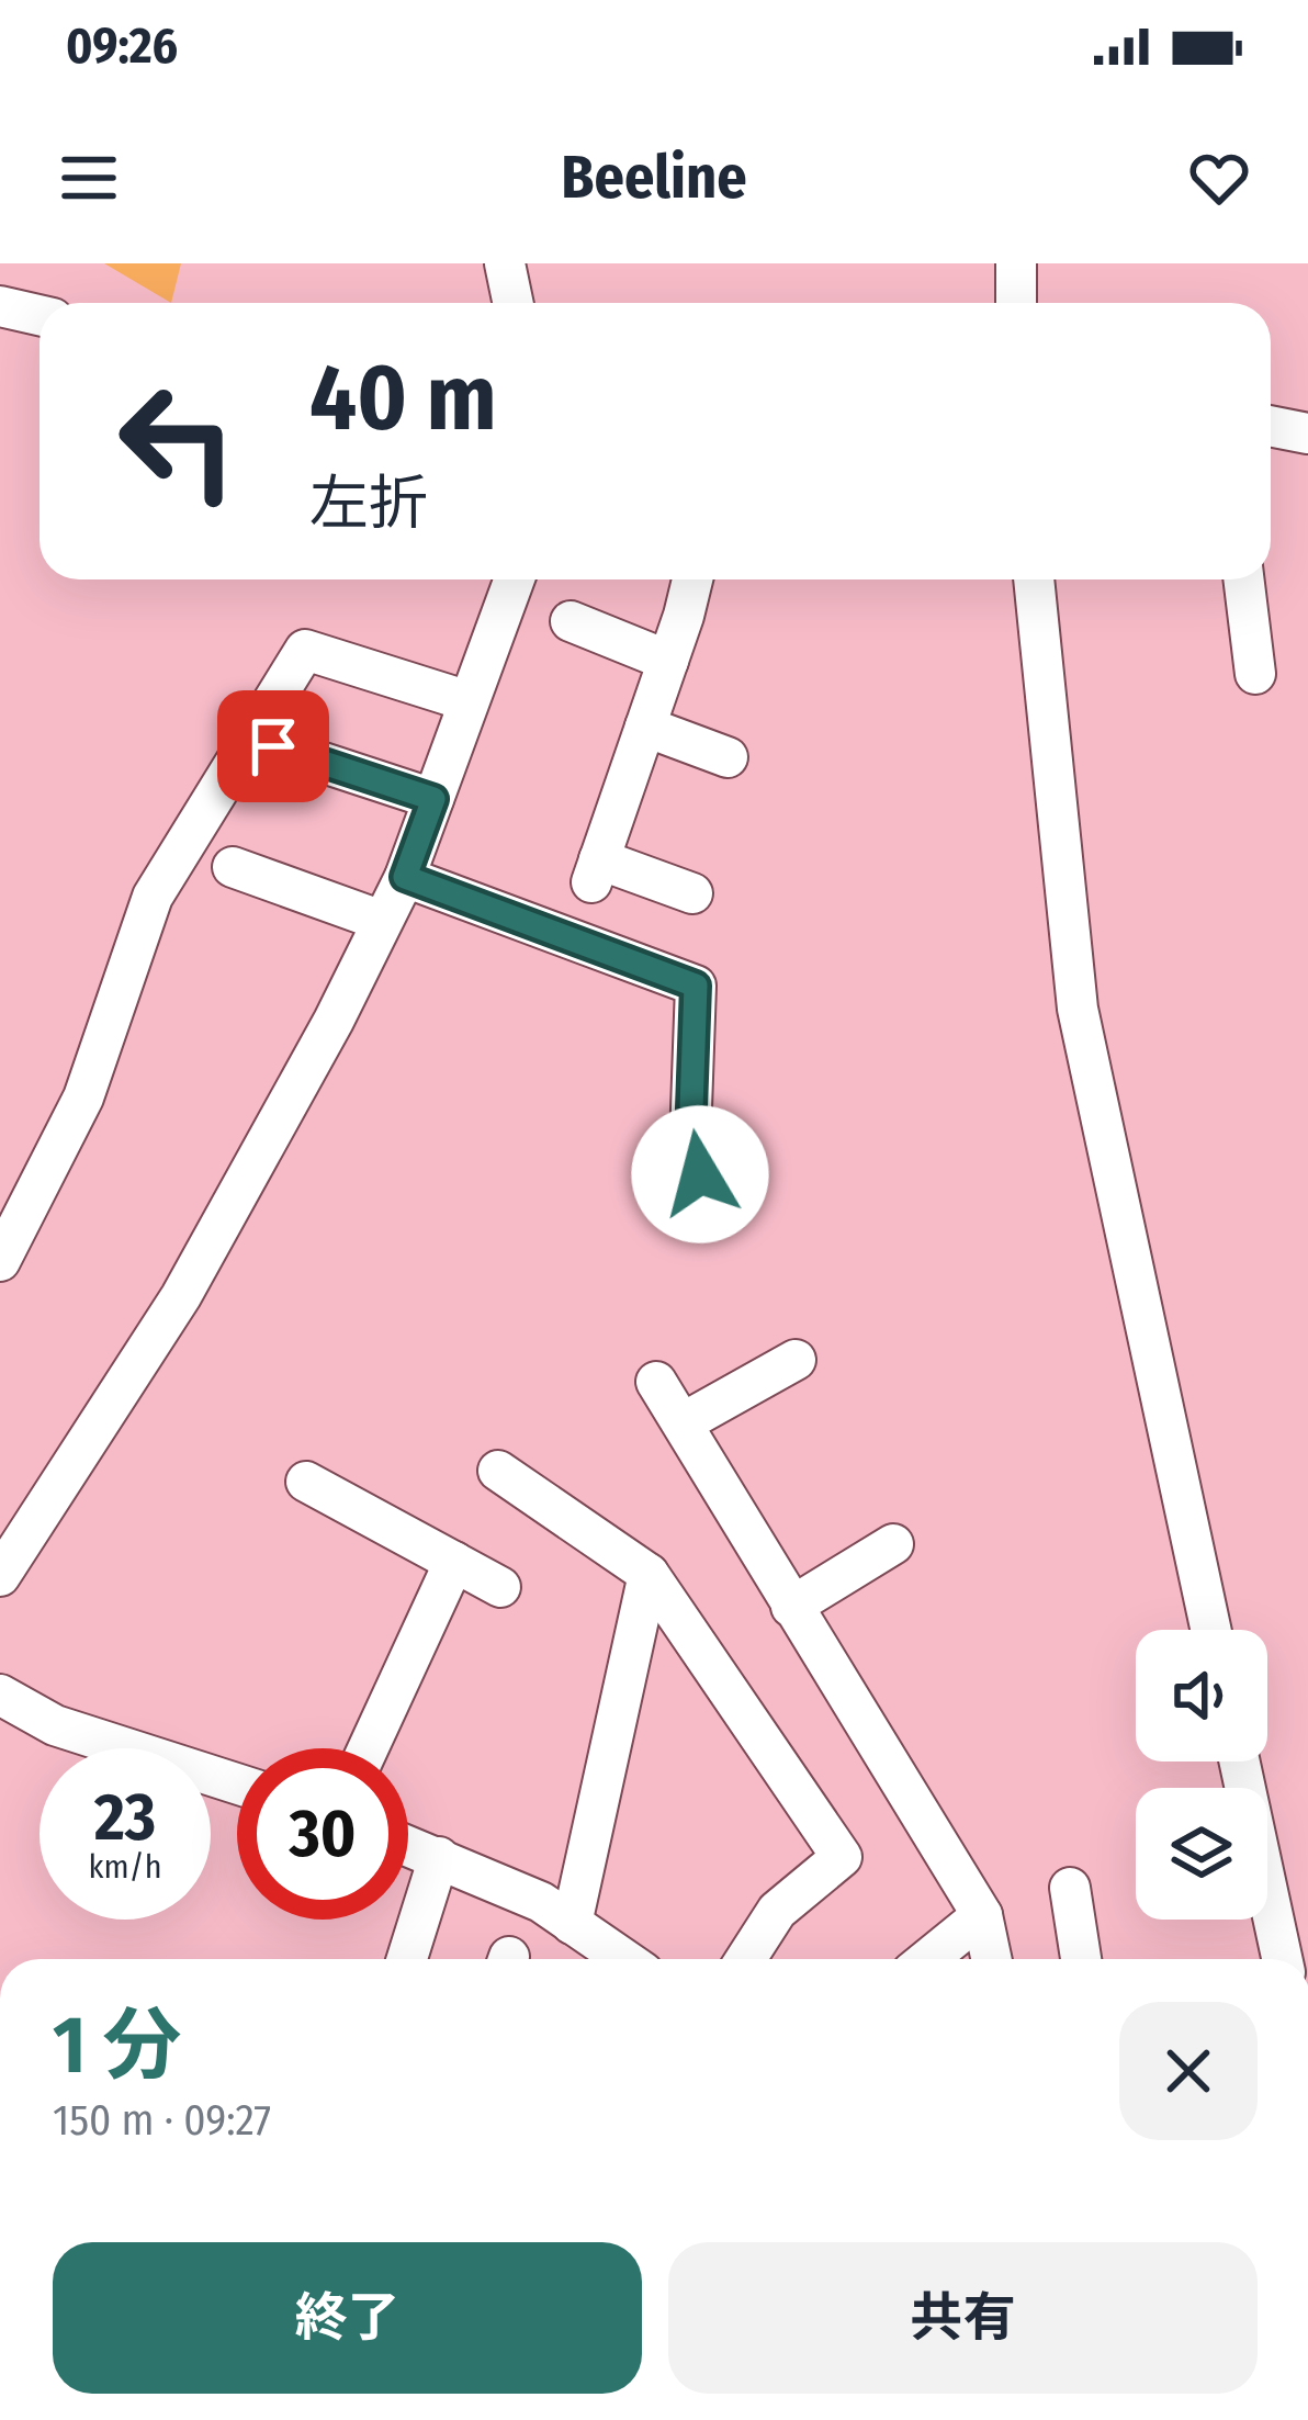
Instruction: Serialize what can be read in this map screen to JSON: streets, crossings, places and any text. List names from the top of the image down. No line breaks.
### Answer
{"page":{"status":"09:26","header":"Beeline","turn":["40 m","左折"],"speed":"23 km/h","limit":"30","heading":["1 分","150 m · 09:27"],"buttons":["終了","共有"]}}
